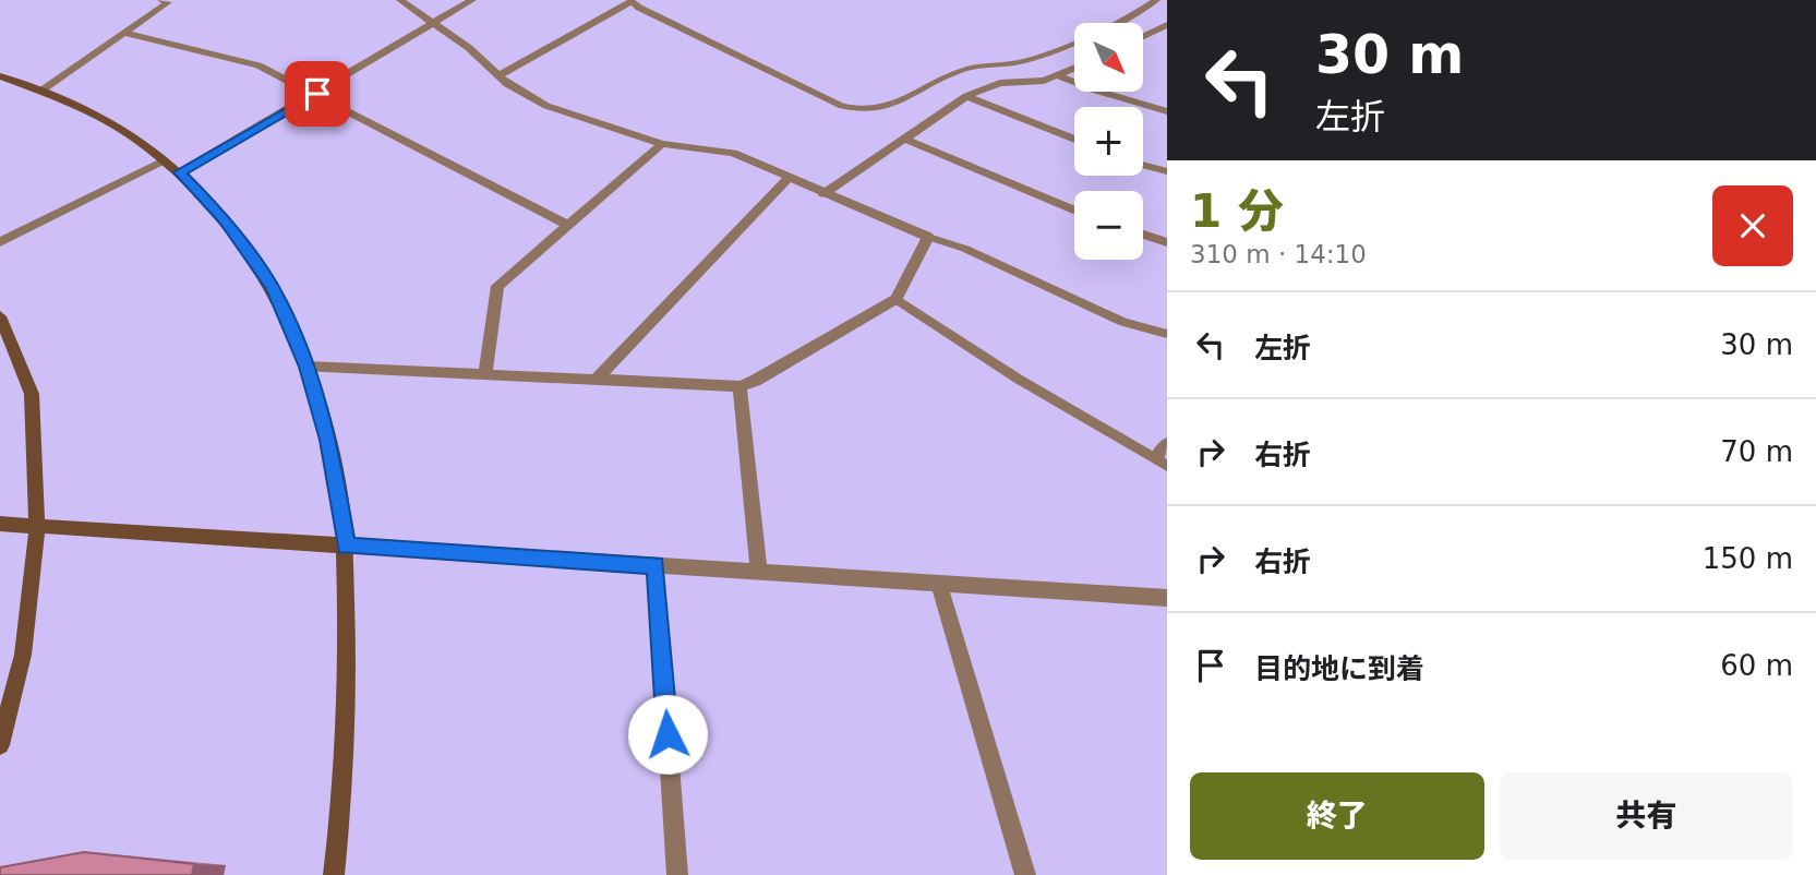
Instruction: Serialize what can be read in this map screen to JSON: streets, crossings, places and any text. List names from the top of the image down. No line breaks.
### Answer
{"north":"bottom right","page":{"turn":["30 m","左折"],"map_buttons":["+","−"],"heading":["1 分","310 m · 14:10"],"list":[{"name":"左折","value":"30 m"},{"name":"右折","value":"70 m"},{"name":"右折","value":"150 m"},{"name":"目的地に到着","value":"60 m"}],"buttons":["終了","共有"]}}
